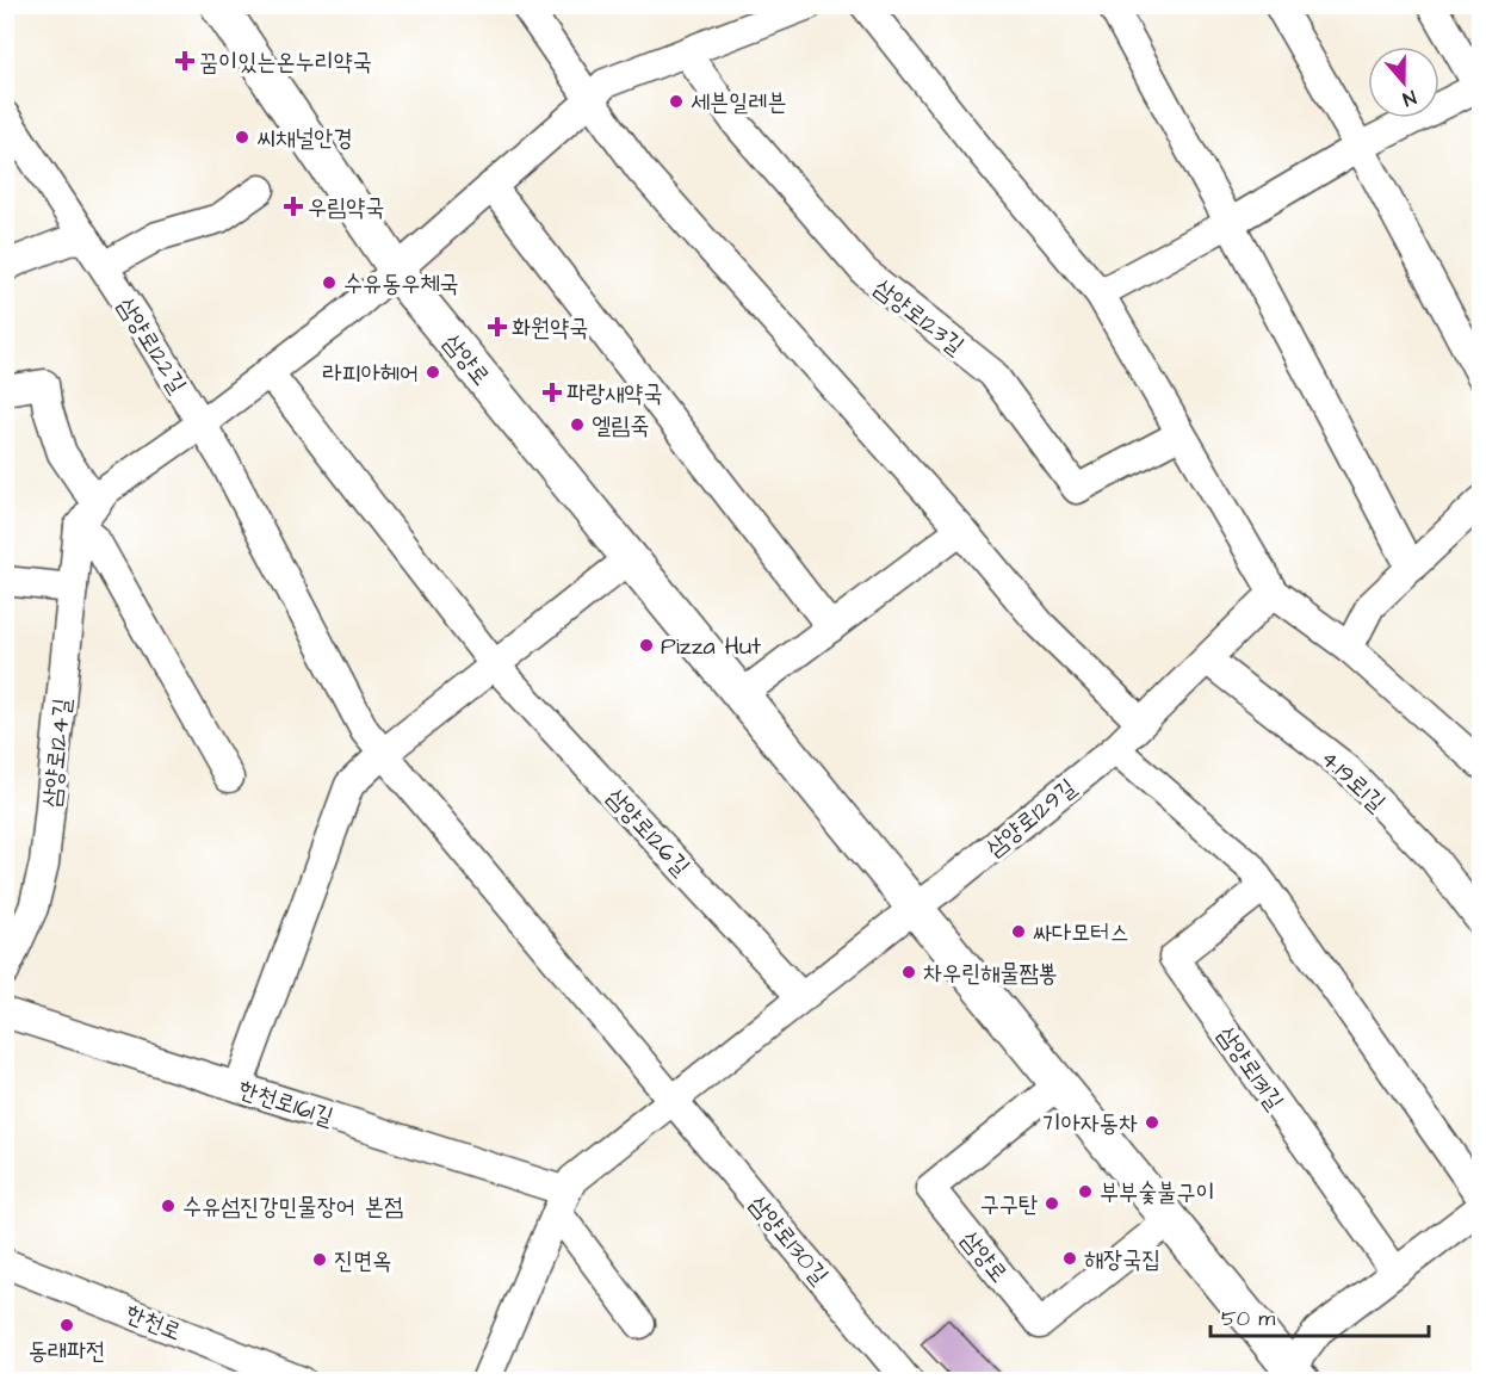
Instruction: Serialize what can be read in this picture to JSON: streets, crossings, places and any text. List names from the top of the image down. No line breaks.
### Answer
{"streets":{"main road":["삼양로"],"street":["삼양로123길","삼양로122길","삼양로124길","4.19로1길","삼양로129길","삼양로126길","삼양로131길","한천로161길","삼양로130길","한천로"]},"crossings":[["삼양로","삼양로129길"],["4.19로1길","삼양로129길"]],"places":{"health":["꿈이있는온누리약국","우림약국","화원약국","파랑새약국"],"other":["세븐일레븐","씨채널안경","수유동우체국","라피아헤어","엘림죽","Pizza Hut","싸다모터스","차우린해물짬뽕","기아자동차","부부숯불구이","구구탄","수유섬진강민물장어 본점","해장국집","진면옥","동래파전"]},"scale_bar":"50 m","north":"bottom"}
